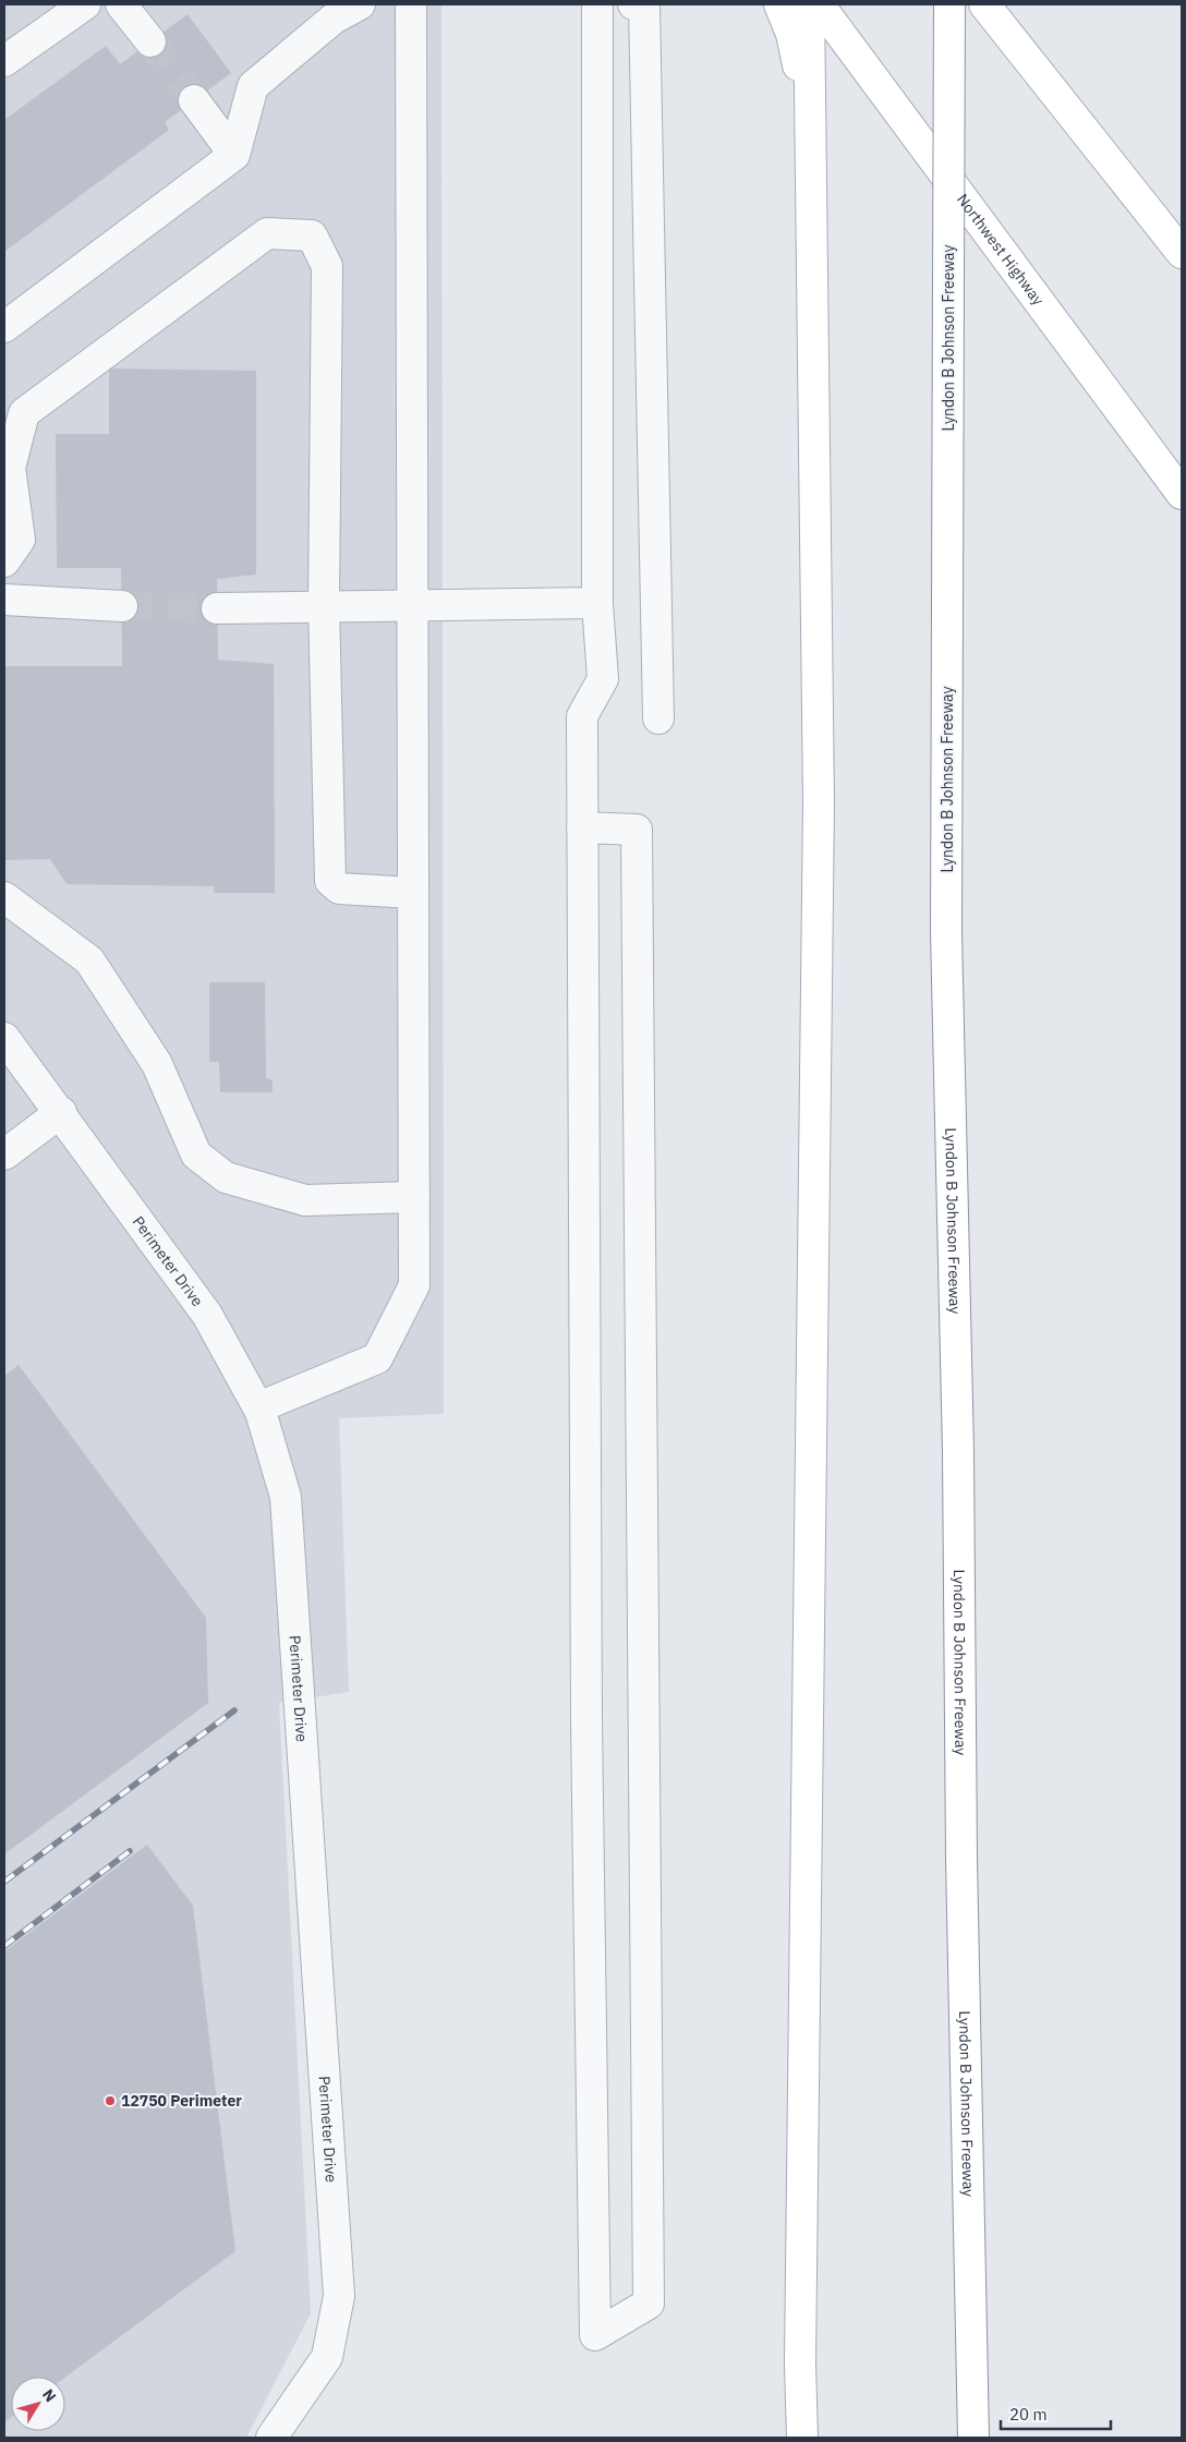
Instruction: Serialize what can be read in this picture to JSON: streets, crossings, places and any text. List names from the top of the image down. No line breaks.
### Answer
{"streets":{"main road":["Northwest Highway","Lyndon B Johnson Freeway"],"street":["Perimeter Drive"]},"places":["12750 Perimeter"],"scale_bar":"20 m","north":"top right"}
